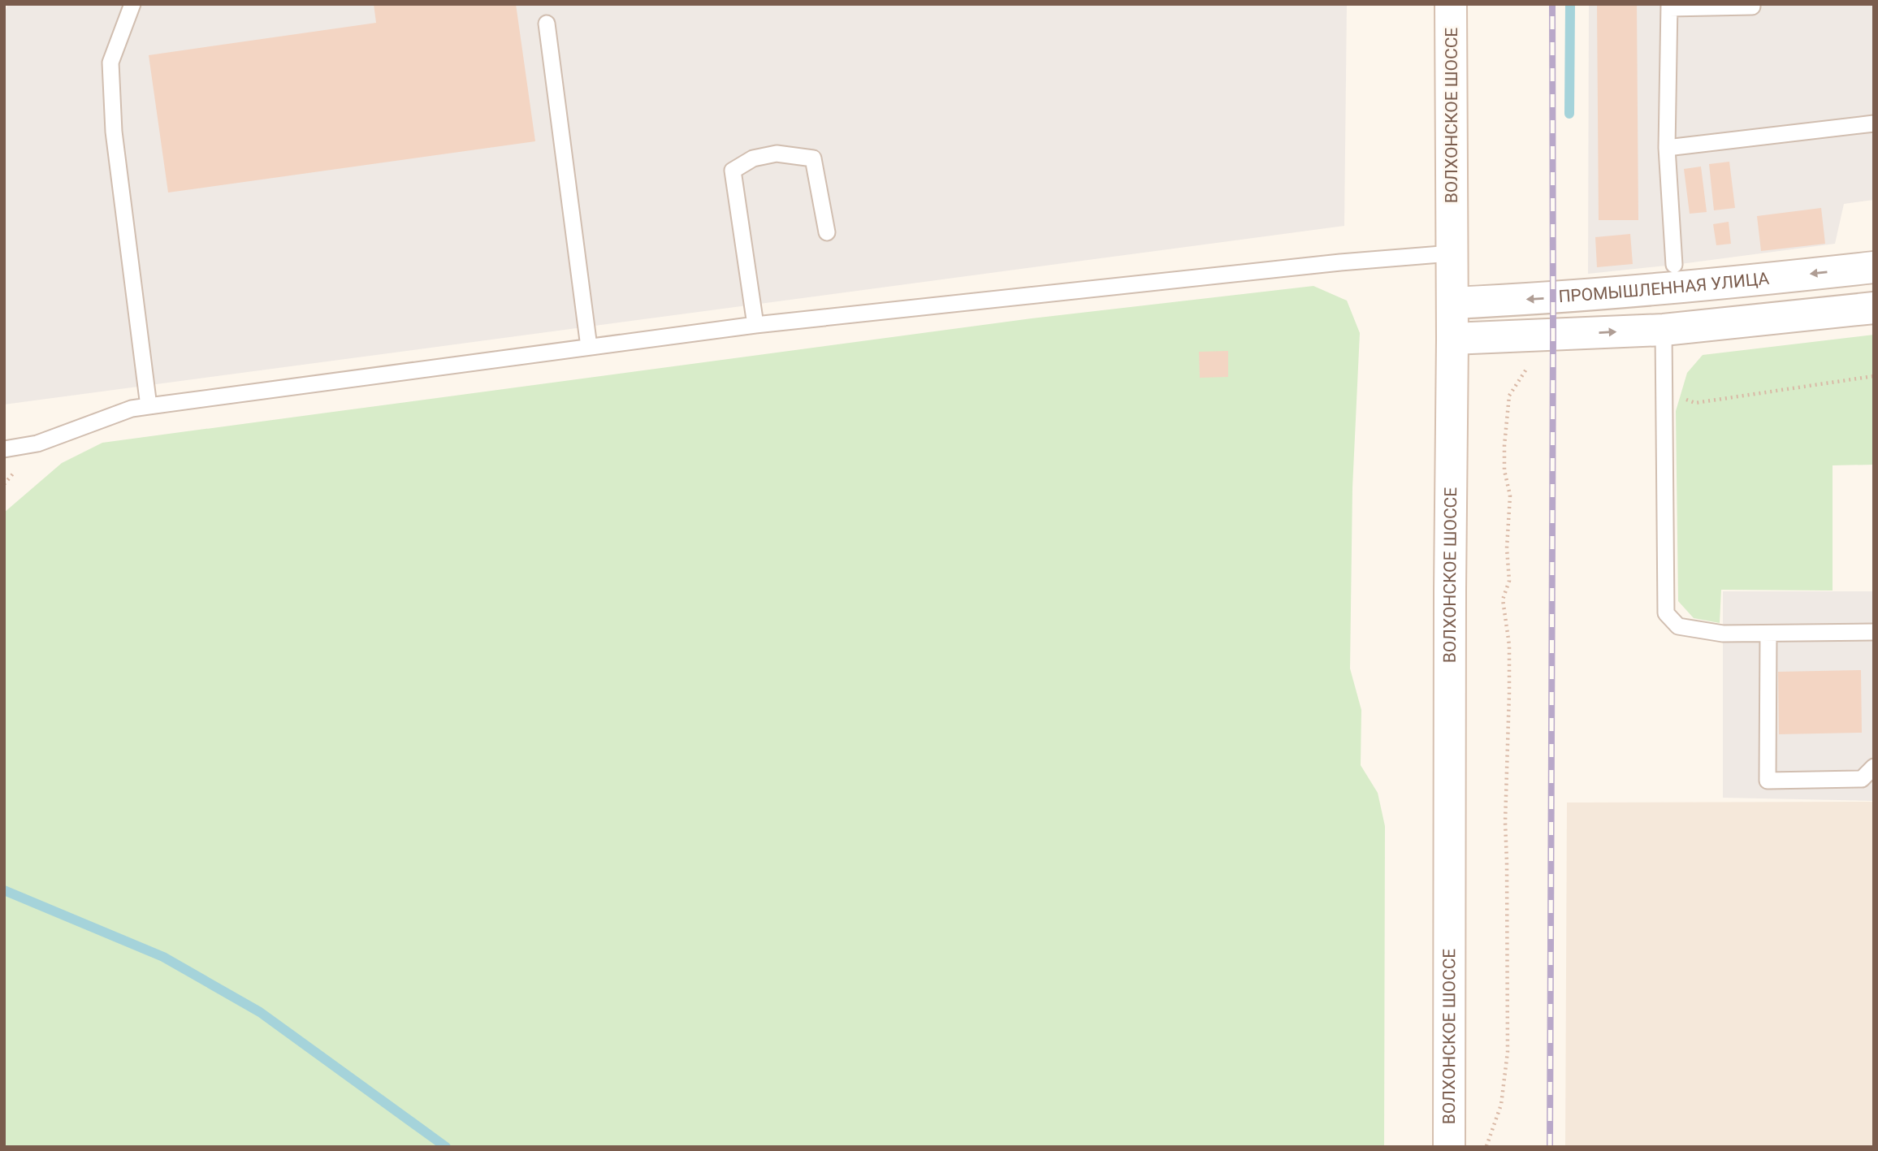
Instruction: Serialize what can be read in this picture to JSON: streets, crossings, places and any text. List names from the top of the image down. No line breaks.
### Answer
{"streets":{"main road":["ВОЛХОНСКОЕ ШОССЕ","ПРОМЫШЛЕННАЯ УЛИЦА"]},"crossings":[["ВОЛХОНСКОЕ ШОССЕ","ПРОМЫШЛЕННАЯ УЛИЦА"]]}
